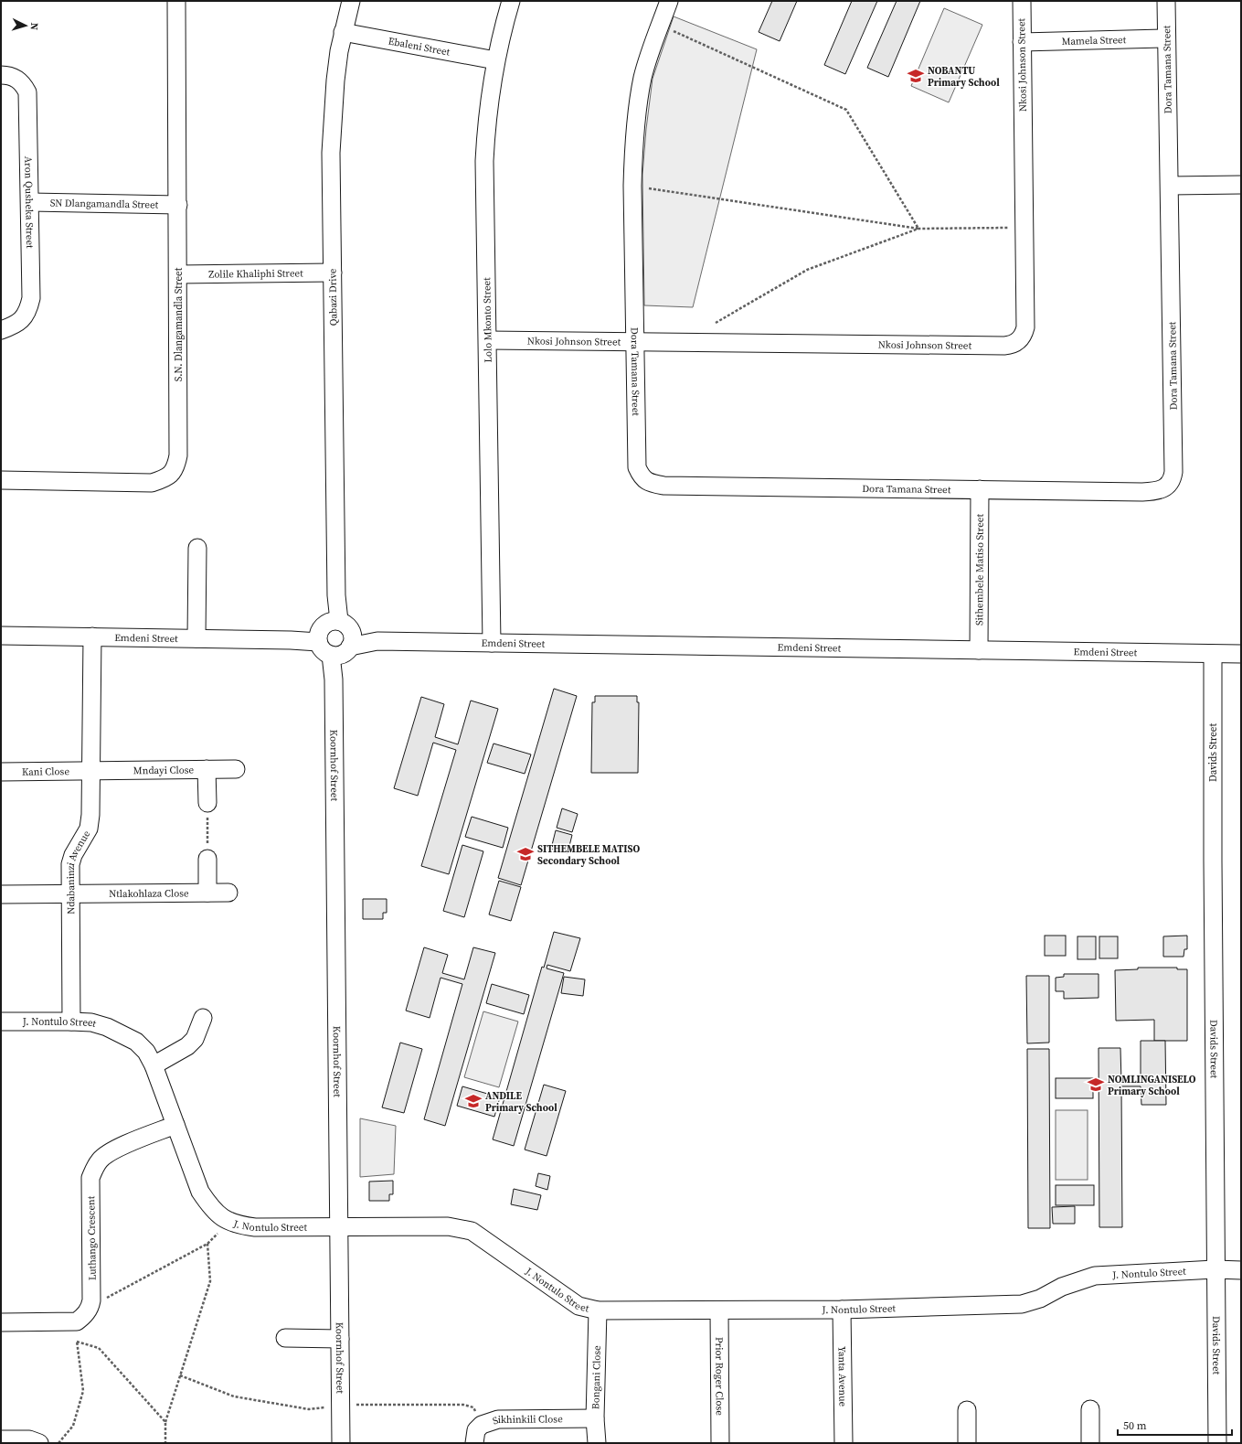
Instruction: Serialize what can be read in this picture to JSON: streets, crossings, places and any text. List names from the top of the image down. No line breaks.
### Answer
{"streets":{"street":["Mamela Street","Ebaleni Street","Nkosi Johnson Street","Dora Tamana Street","Aron Qusheka Street","SN Dlangamandla Street","Zolile Khaliphi Street","Qabazi Drive","Lolo Mkonto Street","S.N. Dlangamandla Street","Sithembele Matiso Street","Emdeni Street","Davids Street","Koornhof Street","Mndayi Close","Kani Close","Ndabaninzi Avenue","Ntlakohlaza Close","J. Nontulo Street","Luthango Crescent","Prior Roger Close","Yanta Avenue","Bongani Close","Sikhinkili Close"]},"crossings":[["Mamela Street","Nkosi Johnson Street"],["Mamela Street","Dora Tamana Street"],["Ebaleni Street","Qabazi Drive"],["Ebaleni Street","Lolo Mkonto Street"],["Nkosi Johnson Street","Dora Tamana Street"],["Nkosi Johnson Street","Lolo Mkonto Street"],["Dora Tamana Street","Sithembele Matiso Street"],["Aron Qusheka Street","SN Dlangamandla Street"],["SN Dlangamandla Street","S.N. Dlangamandla Street"],["Zolile Khaliphi Street","Qabazi Drive"],["Zolile Khaliphi Street","S.N. Dlangamandla Street"],["Qabazi Drive","Emdeni Street"],["Lolo Mkonto Street","Emdeni Street"],["Sithembele Matiso Street","Emdeni Street"],["Emdeni Street","Davids Street"],["Emdeni Street","Koornhof Street"],["Emdeni Street","Ndabaninzi Avenue"],["Davids Street","J. Nontulo Street"],["Koornhof Street","J. Nontulo Street"],["Mndayi Close","Kani Close"],["Mndayi Close","Ndabaninzi Avenue"],["Kani Close","Ndabaninzi Avenue"],["Ndabaninzi Avenue","Ntlakohlaza Close"],["Ndabaninzi Avenue","J. Nontulo Street"],["J. Nontulo Street","Luthango Crescent"],["J. Nontulo Street","Prior Roger Close"],["J. Nontulo Street","Yanta Avenue"],["J. Nontulo Street","Bongani Close"],["Bongani Close","Sikhinkili Close"]],"places":{"school or university":["NOBANTU Primary School","SITHEMBELE MATISO Secondary School","NOMLINGANISELO Primary School","ANDILE Primary School"]},"scale_bar":"50 m","north":"right"}
